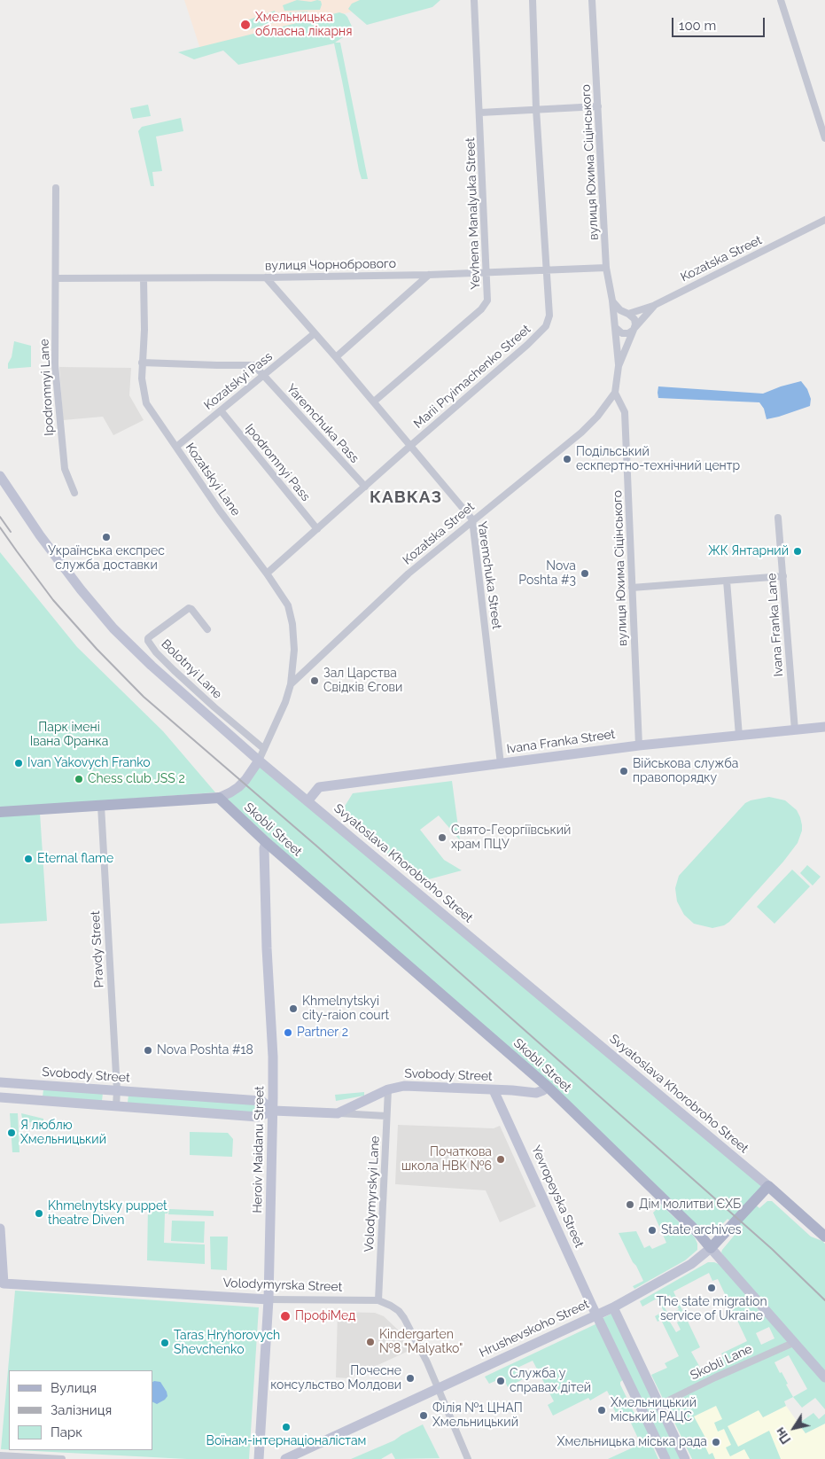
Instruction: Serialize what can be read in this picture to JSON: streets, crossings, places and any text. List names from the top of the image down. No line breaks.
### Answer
{"streets":{"main road":["Skobli Street","Svyatoslava Khorobroho Street","Hrushevskoho Street"],"street":["вулиця Юхима Сіцінського","Yevhena Manalyuka Street","Kozatska Street","вулиця Чорнобрового","Marii Pryimachenko Street","Kozatskyi Pass","Ipodromnyi Lane","Yaremchuka Pass","Ipodromnyi Pass","Kozatskyi Lane","Yaremchuka Street","Ivana Franka Lane","Bolotnyi Lane","Ivana Franka Street","Pravdy Street","Svobody Street","Heroiv Maidanu Street","Volodymyrskyi Lane","Yevropeyska Street","Volodymyrska Street","Skobli Lane"]},"crossings":[["вулиця Юхима Сіцінського","Kozatska Street"],["вулиця Юхима Сіцінського","вулиця Чорнобрового"],["вулиця Юхима Сіцінського","Ivana Franka Street"],["Yevhena Manalyuka Street","вулиця Чорнобрового"],["Yevhena Manalyuka Street","Yaremchuka Street"],["Kozatska Street","Kozatskyi Lane"],["Kozatska Street","Yaremchuka Street"],["Kozatska Street","Bolotnyi Lane"],["Kozatska Street","Svyatoslava Khorobroho Street"],["вулиця Чорнобрового","Marii Pryimachenko Street"],["вулиця Чорнобрового","Ipodromnyi Lane"],["вулиця Чорнобрового","Kozatskyi Lane"],["вулиця Чорнобрового","Yaremchuka Street"],["Marii Pryimachenko Street","Yaremchuka Pass"],["Marii Pryimachenko Street","Ipodromnyi Pass"],["Marii Pryimachenko Street","Kozatskyi Lane"],["Marii Pryimachenko Street","Yaremchuka Street"],["Kozatskyi Pass","Yaremchuka Pass"],["Kozatskyi Pass","Ipodromnyi Pass"],["Kozatskyi Pass","Kozatskyi Lane"],["Kozatskyi Pass","Yaremchuka Street"],["Yaremchuka Street","Ivana Franka Street"],["Ivana Franka Lane","Ivana Franka Street"],["Ivana Franka Street","Svyatoslava Khorobroho Street"],["Skobli Street","Svobody Street"],["Skobli Street","Heroiv Maidanu Street"],["Skobli Street","Hrushevskoho Street"],["Skobli Street","Skobli Lane"],["Svyatoslava Khorobroho Street","Hrushevskoho Street"],["Pravdy Street","Svobody Street"],["Svobody Street","Heroiv Maidanu Street"],["Svobody Street","Volodymyrskyi Lane"],["Svobody Street","Yevropeyska Street"],["Heroiv Maidanu Street","Volodymyrska Street"],["Volodymyrskyi Lane","Volodymyrska Street"],["Yevropeyska Street","Hrushevskoho Street"]],"districts":["КАВКАЗ"],"parks":["Парк імені Івана Франка"],"places":["Хмельницька обласна лікарня","Подільський ескпертно-технічний центр","Українська експрес служба доставки","ЖК Янтарний","Nova Poshta #3","Зал Царства Свідків Єгови","Ivan Yakovych Franko","Військова служба правопорядку","Chess club JSS 2","Свято-Георгіївський храм ПЦУ","Eternal flame","Khmelnytskyi city-raion court","Partner 2","Nova Poshta #18","Я люблю Хмельницький","Початкова школа НВК №6","Дім молитви ЄХБ","Khmelnytsky puppet theatre Diven","State archives","The state migration service of Ukraine","ПрофіМед","Kindergarten №8 \"Malyatko\"","Taras Hryhorovych Shevchenko","Почесне консульство Молдови","Служба у справах дітей","Хмельницький міський РАЦС","Філія №1 ЦНАП Хмельницький","Воїнам-інтернаціоналістам","Хмельницька міська рада"],"legend":["Вулиця","Залізниця","Парк"],"scale_bar":"100 m","north":"bottom left"}
